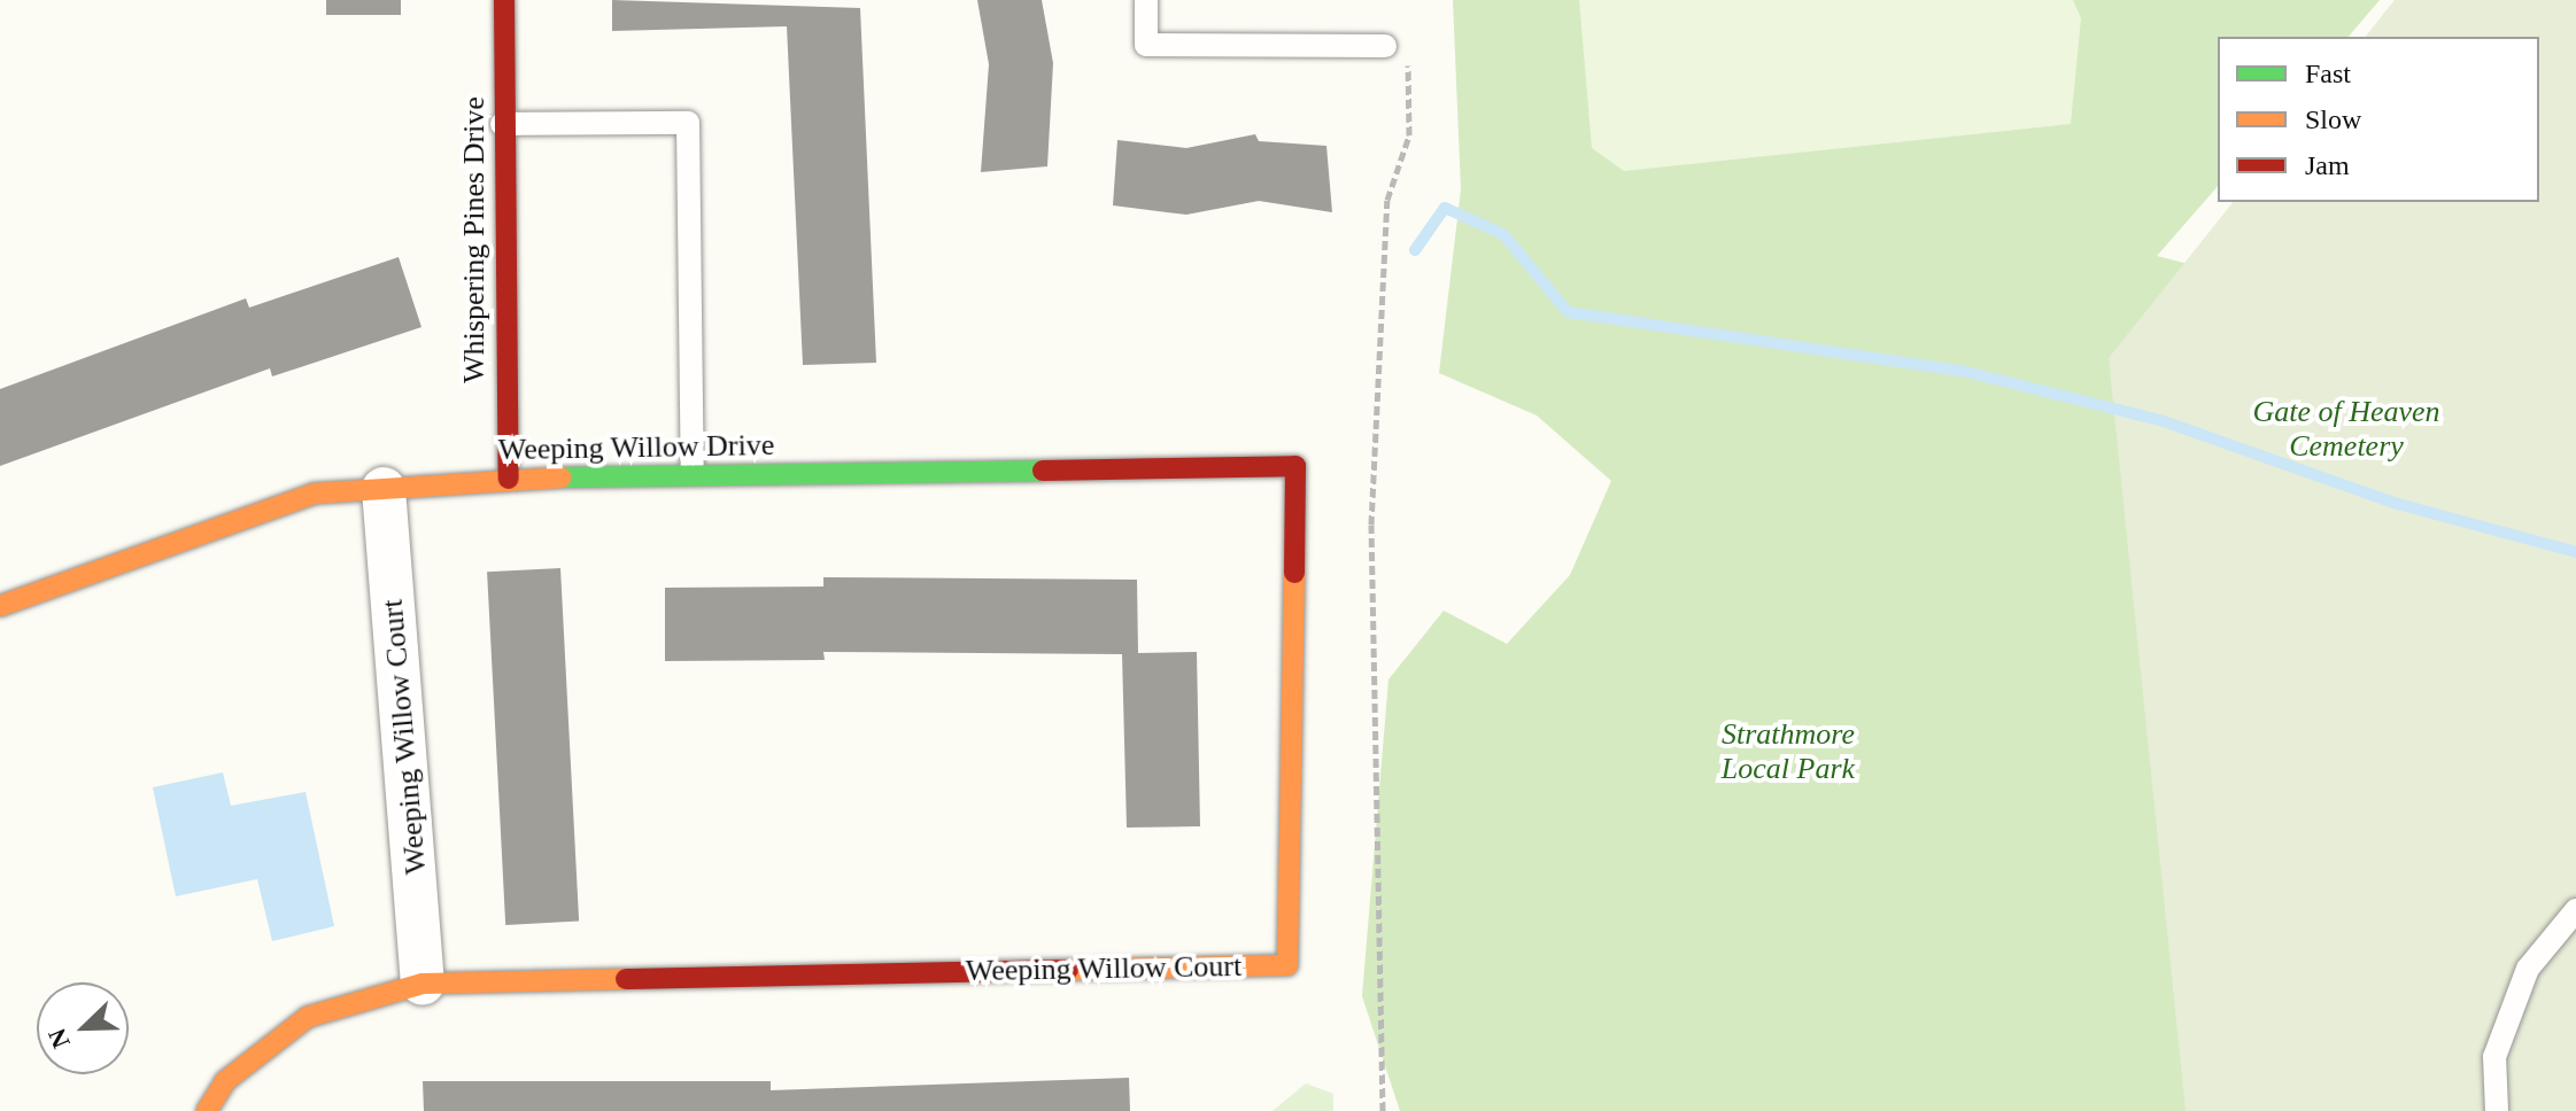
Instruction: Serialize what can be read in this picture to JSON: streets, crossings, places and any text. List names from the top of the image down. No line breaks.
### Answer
{"streets":{"street":["Whispering Pines Drive","Weeping Willow Drive","Weeping Willow Court"]},"crossings":[["Whispering Pines Drive","Weeping Willow Drive"],["Weeping Willow Drive","Weeping Willow Court"]],"parks":["Gate of Heaven Cemetery","Strathmore Local Park"],"legend":["Fast","Slow","Jam"],"north":"bottom left"}
